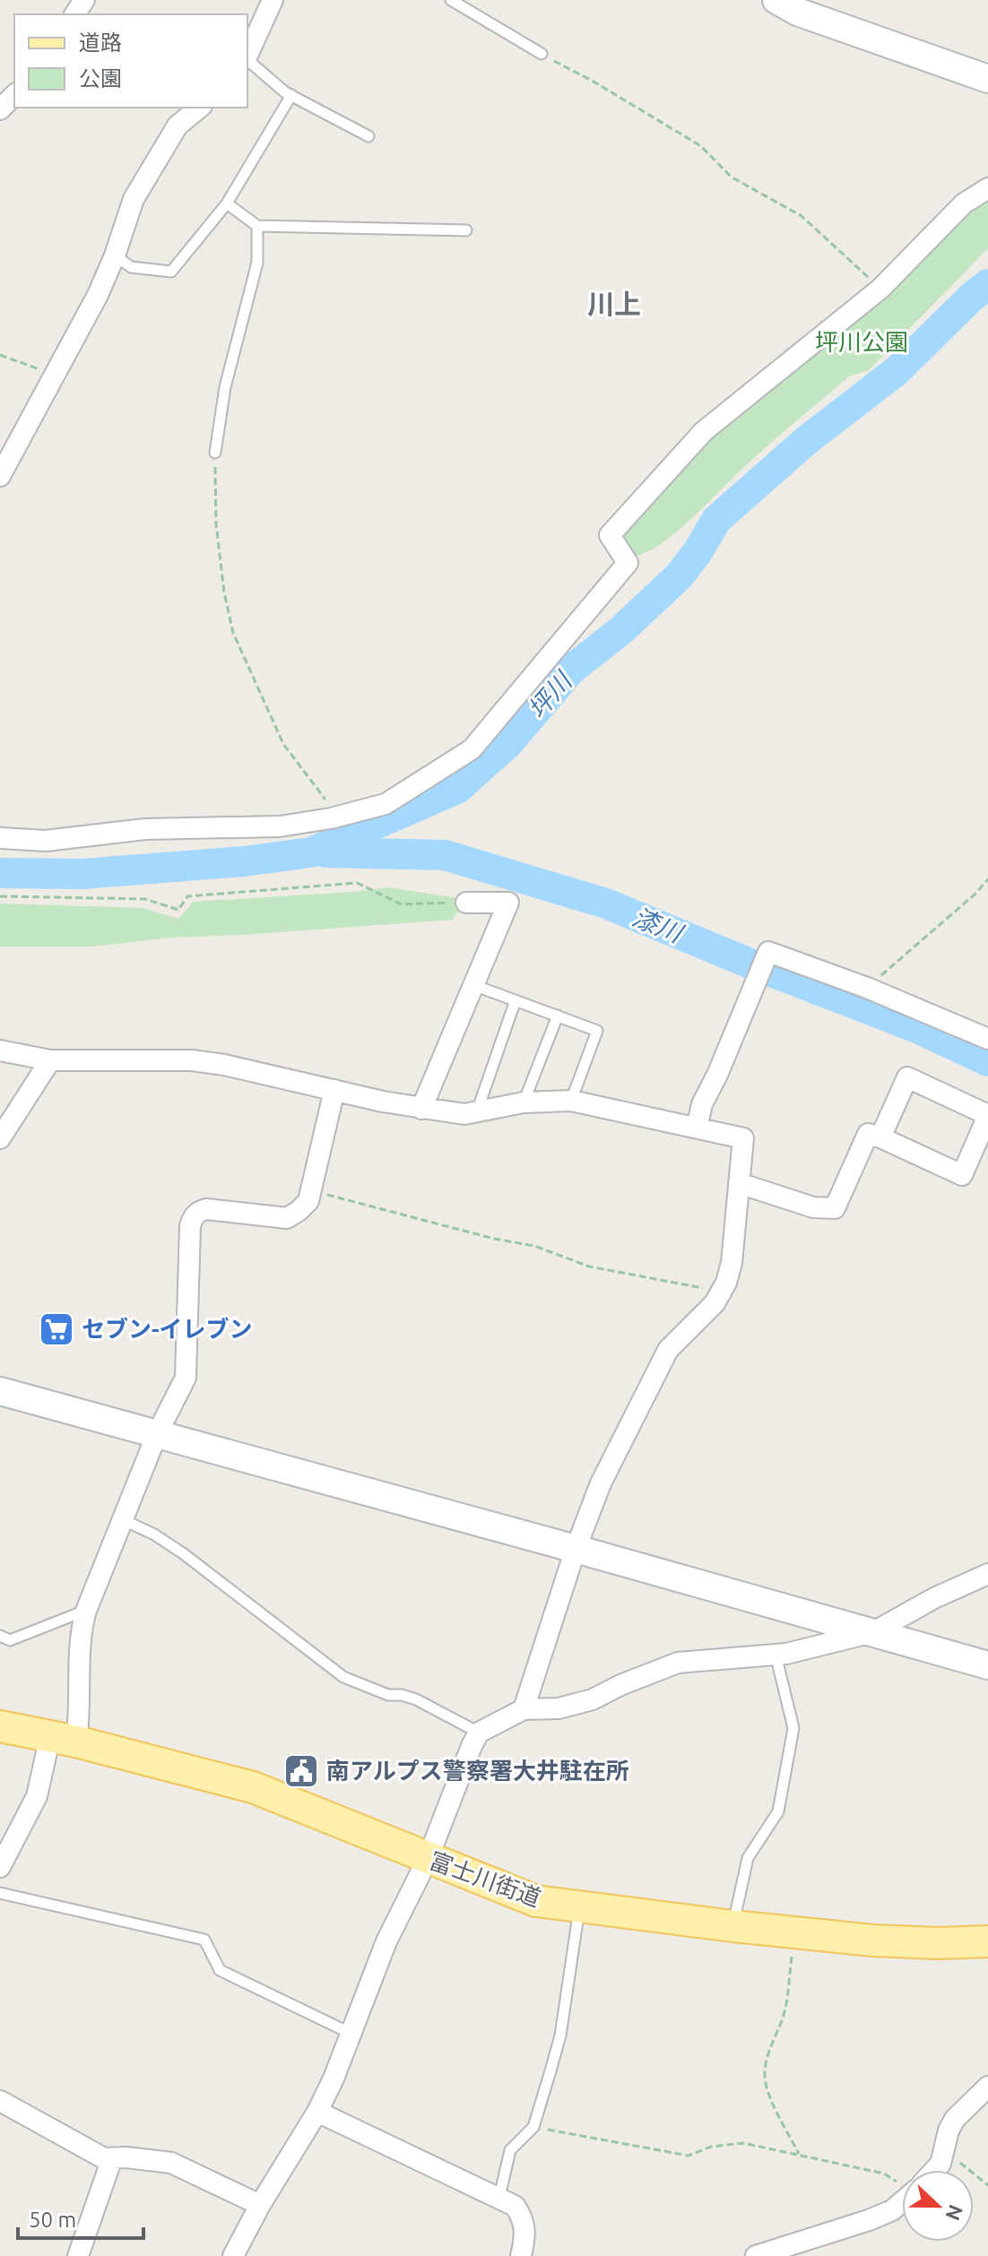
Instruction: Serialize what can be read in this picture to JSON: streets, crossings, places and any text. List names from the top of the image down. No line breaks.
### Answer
{"streets":{"main road":["富士川街道"]},"districts":["川上"],"water":["坪川","漆川"],"parks":["坪川公園"],"places":{"supermarket":["セブン-イレブン"],"public building":["南アルプス警察署大井駐在所"]},"legend":["道路","公園"],"scale_bar":"50 m","north":"right"}
